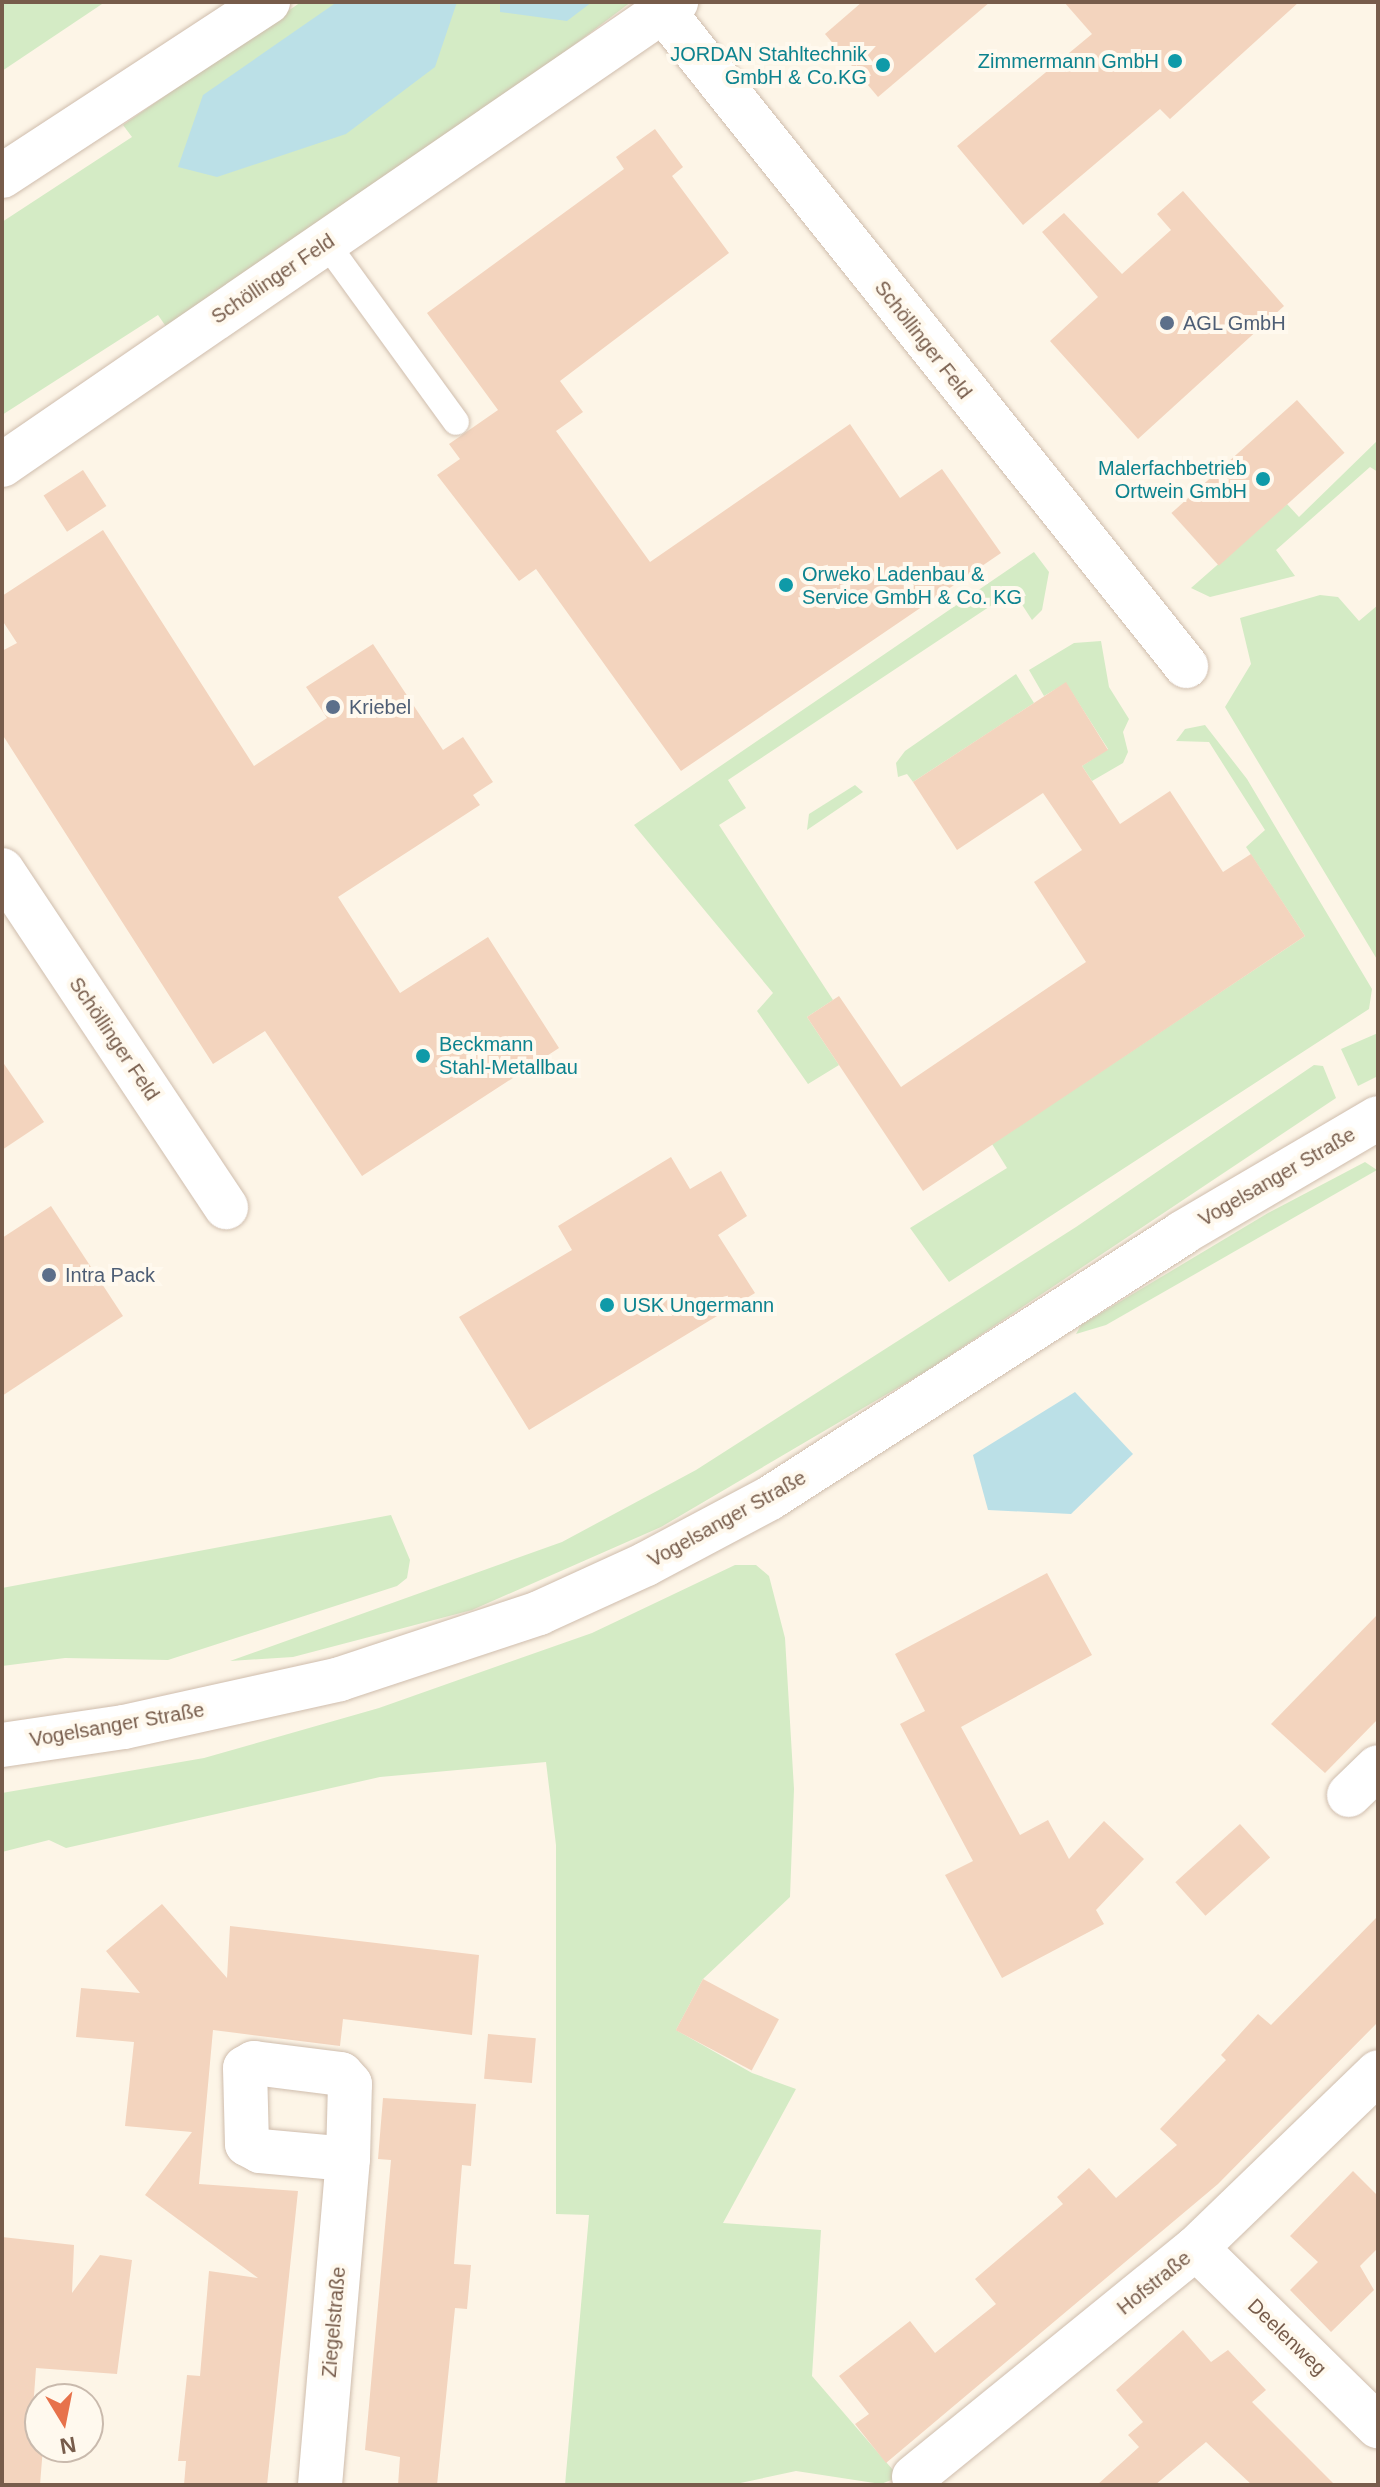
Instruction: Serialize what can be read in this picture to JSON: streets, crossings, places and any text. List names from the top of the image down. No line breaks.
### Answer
{"streets":{"street":["Schöllinger Feld","Vogelsanger Straße","Hofstraße","Ziegelstraße","Deelenweg"]},"crossings":[["Hofstraße","Deelenweg"]],"places":["Zimmermann GmbH","JORDAN Stahltechnik GmbH & Co.KG","AGL GmbH","Malerfachbetrieb Ortwein GmbH","Orweko Ladenbau & Service GmbH & Co. KG","Kriebel","Beckmann Stahl-Metallbau","Intra Pack","USK Ungermann"],"north":"bottom"}
